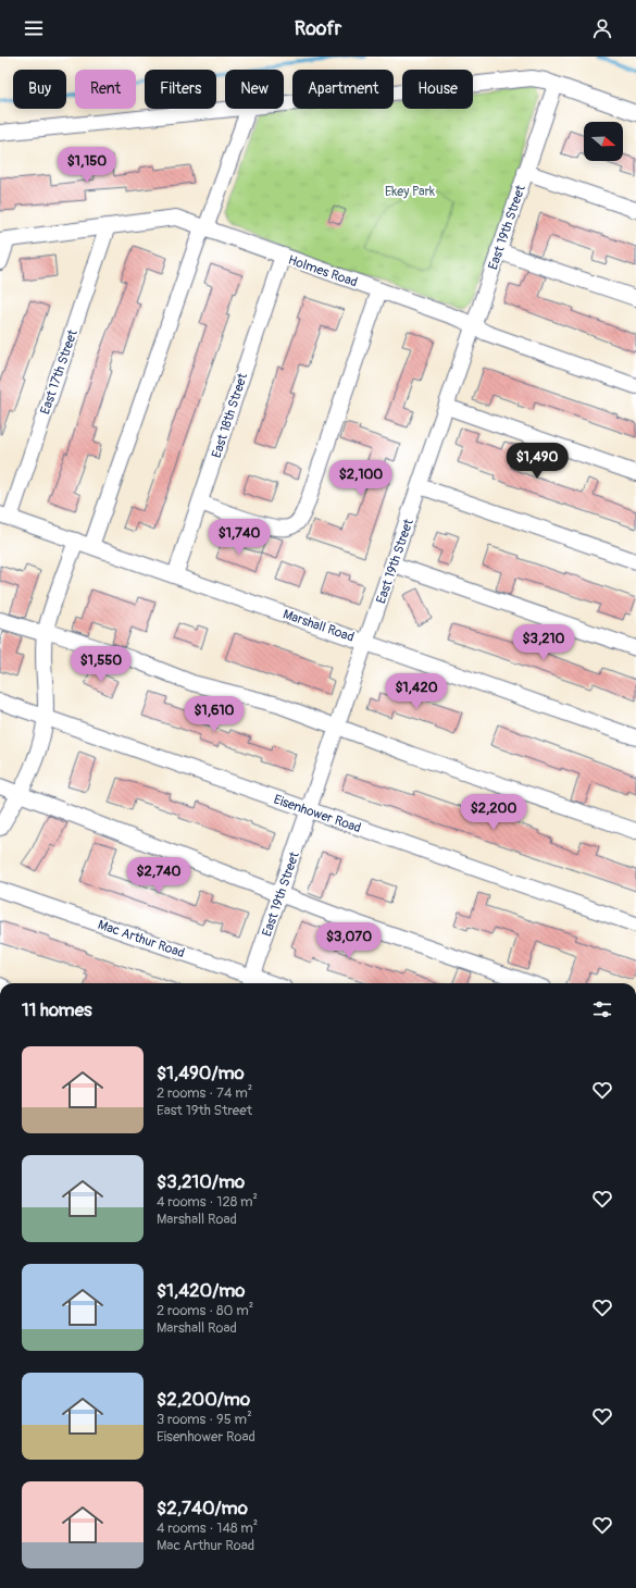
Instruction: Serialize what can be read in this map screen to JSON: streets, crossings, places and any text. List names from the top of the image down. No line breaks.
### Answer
{"streets":{"street":["East 19th Street","Holmes Road","East 17th Street","East 18th Street","Marshall Road","Eisenhower Road","Mac Arthur Road"]},"crossings":[["East 19th Street","Holmes Road"],["East 19th Street","Marshall Road"],["East 19th Street","Eisenhower Road"],["East 19th Street","Mac Arthur Road"],["Holmes Road","East 17th Street"],["Holmes Road","East 18th Street"],["East 17th Street","Marshall Road"],["East 18th Street","Marshall Road"]],"parks":["Ekey Park"],"north":"right","page":{"header":"Roofr","chip":["Buy","Rent","Filters","New","Apartment","House"],"price":["$1,150","$1,490","$2,100","$1,740","$3,210","$1,550","$1,420","$1,610","$2,200","$2,740","$3,070"],"heading":"11 homes","list":[{"name":"$1,490/mo","note":"2 rooms · 74 m² · East 19th Street"},{"name":"$3,210/mo","note":"4 rooms · 128 m² · Marshall Road"},{"name":"$1,420/mo","note":"2 rooms · 80 m² · Marshall Road"},{"name":"$2,200/mo","note":"3 rooms · 95 m² · Eisenhower Road"},{"name":"$2,740/mo","note":"4 rooms · 148 m² · Mac Arthur Road"}]}}
